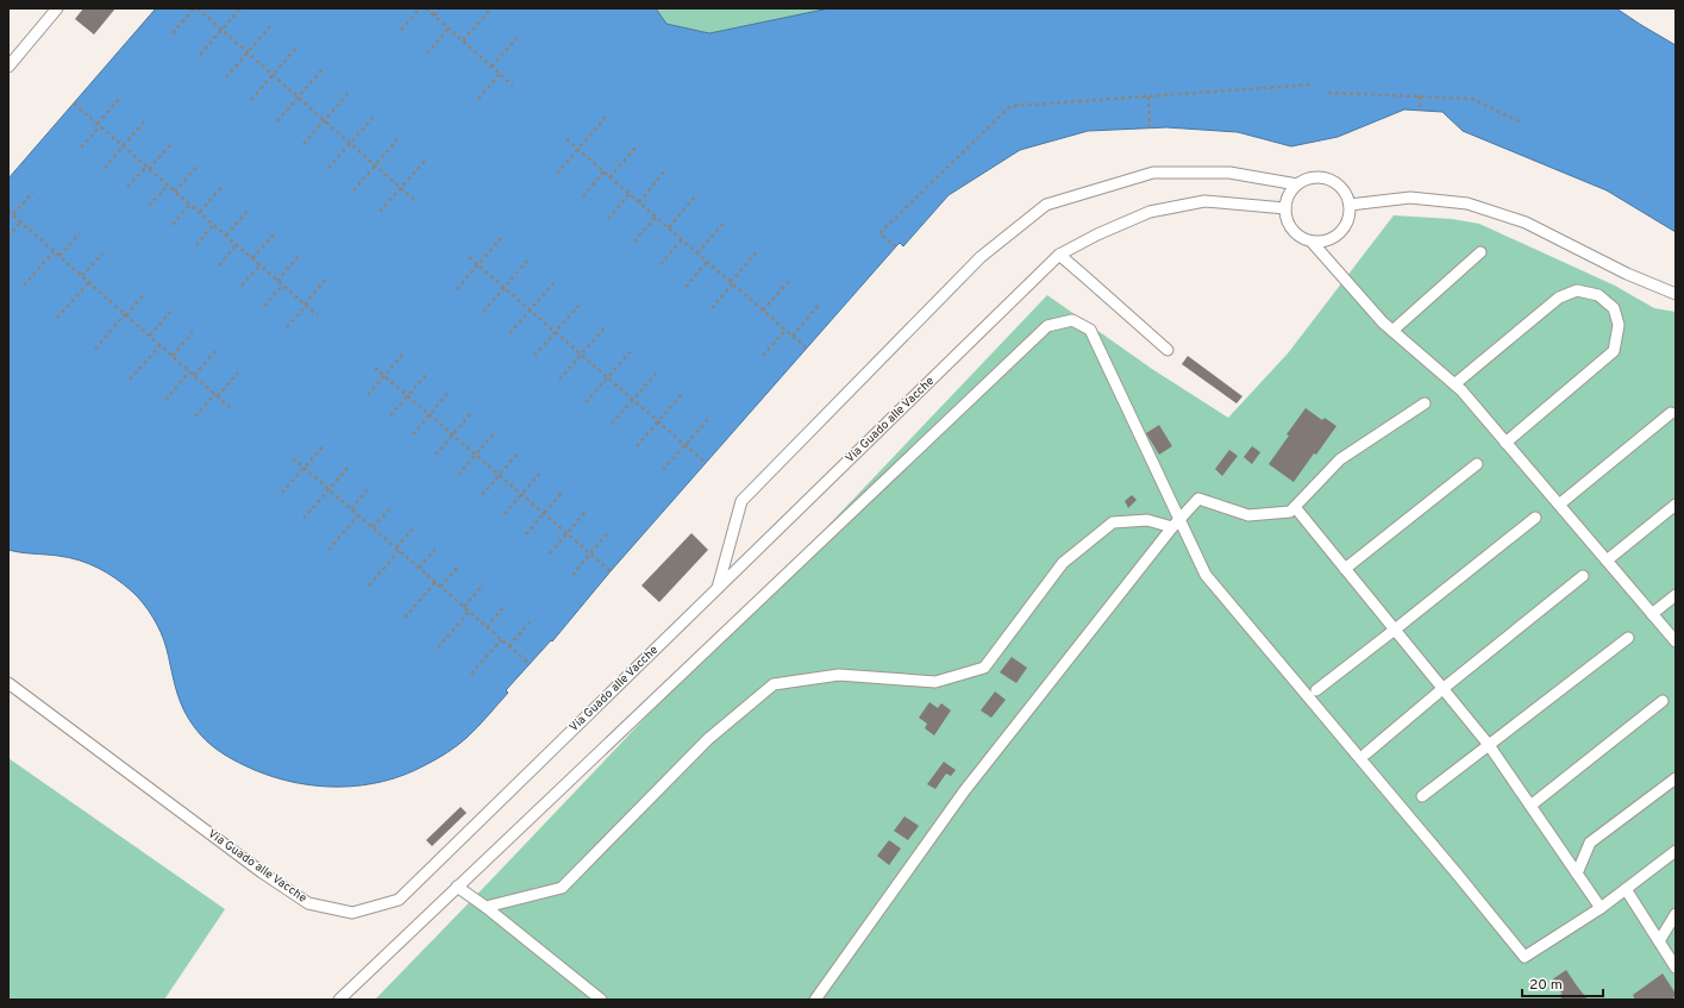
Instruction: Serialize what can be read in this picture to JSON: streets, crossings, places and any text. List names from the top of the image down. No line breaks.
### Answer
{"streets":{"lane":["Via Guado alle Vacche"]},"scale_bar":"20 m"}
